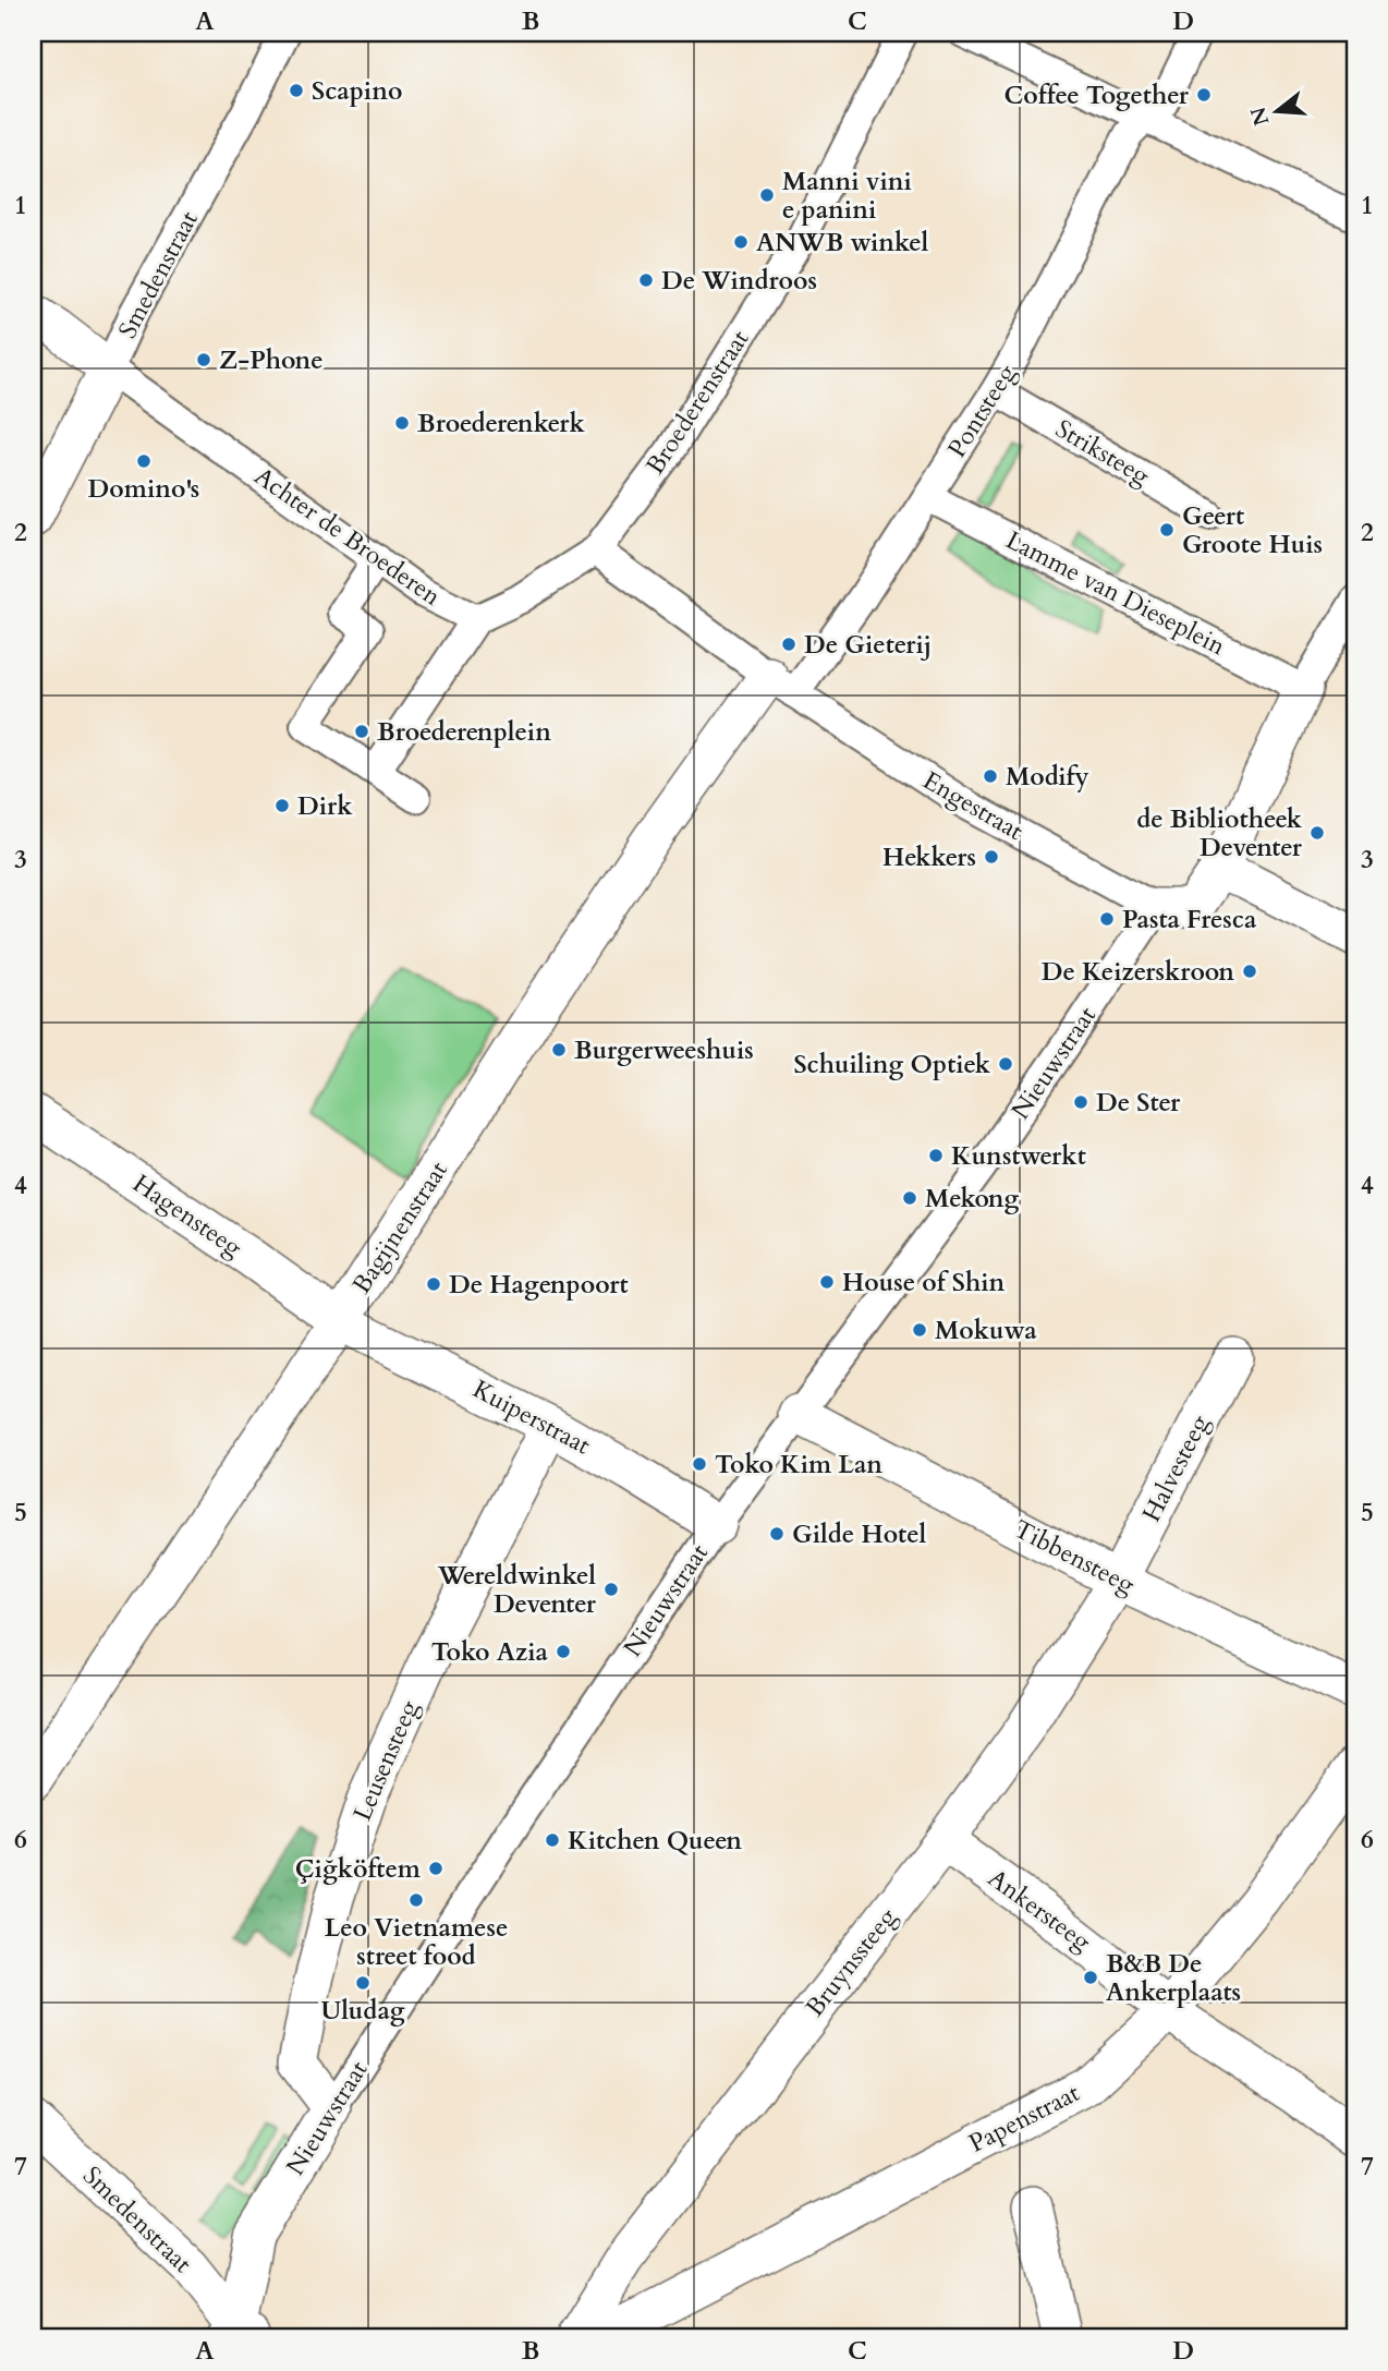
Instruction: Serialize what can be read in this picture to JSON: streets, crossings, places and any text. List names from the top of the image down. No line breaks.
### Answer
{"streets":{"street":["Smedenstraat","Broederenstraat","Pontsteeg","Striksteeg","Achter de Broederen","Lamme van Dieseplein","Engestraat","Nieuwstraat","Hagensteeg","Bagijnenstraat","Kuiperstraat","Halvesteeg","Tibbensteeg","Leusensteeg","Ankersteeg","Bruynssteeg","Papenstraat"]},"crossings":[["Smedenstraat","Achter de Broederen"],["Smedenstraat","Nieuwstraat"],["Pontsteeg","Striksteeg"],["Pontsteeg","Lamme van Dieseplein"],["Pontsteeg","Engestraat"],["Pontsteeg","Bagijnenstraat"],["Engestraat","Nieuwstraat"],["Engestraat","Bagijnenstraat"],["Nieuwstraat","Kuiperstraat"],["Nieuwstraat","Tibbensteeg"],["Nieuwstraat","Leusensteeg"],["Hagensteeg","Bagijnenstraat"],["Hagensteeg","Kuiperstraat"],["Bagijnenstraat","Kuiperstraat"],["Kuiperstraat","Leusensteeg"],["Halvesteeg","Tibbensteeg"],["Halvesteeg","Bruynssteeg"],["Tibbensteeg","Bruynssteeg"],["Ankersteeg","Bruynssteeg"],["Ankersteeg","Papenstraat"]],"places":["Scapino","Coffee Together","Manni vini e panini","ANWB winkel","De Windroos","Z-Phone","Broederenkerk","Domino's","Geert Groote Huis","De Gieterij","Broederenplein","Modify","Dirk","de Bibliotheek Deventer","Hekkers","Pasta Fresca","De Keizerskroon","Burgerweeshuis","Schuiling Optiek","De Ster","Kunstwerkt","Mekong","House of Shin","De Hagenpoort","Mokuwa","Toko Kim Lan","Gilde Hotel","Wereldwinkel Deventer","Toko Azia","Kitchen Queen","Çiğköftem","Leo Vietnamese street food","B&B De Ankerplaats","Uludag"],"north":"left","grid":{"columns":["A","B","C","D"],"rows":["1","2","3","4","5","6","7"]}}
